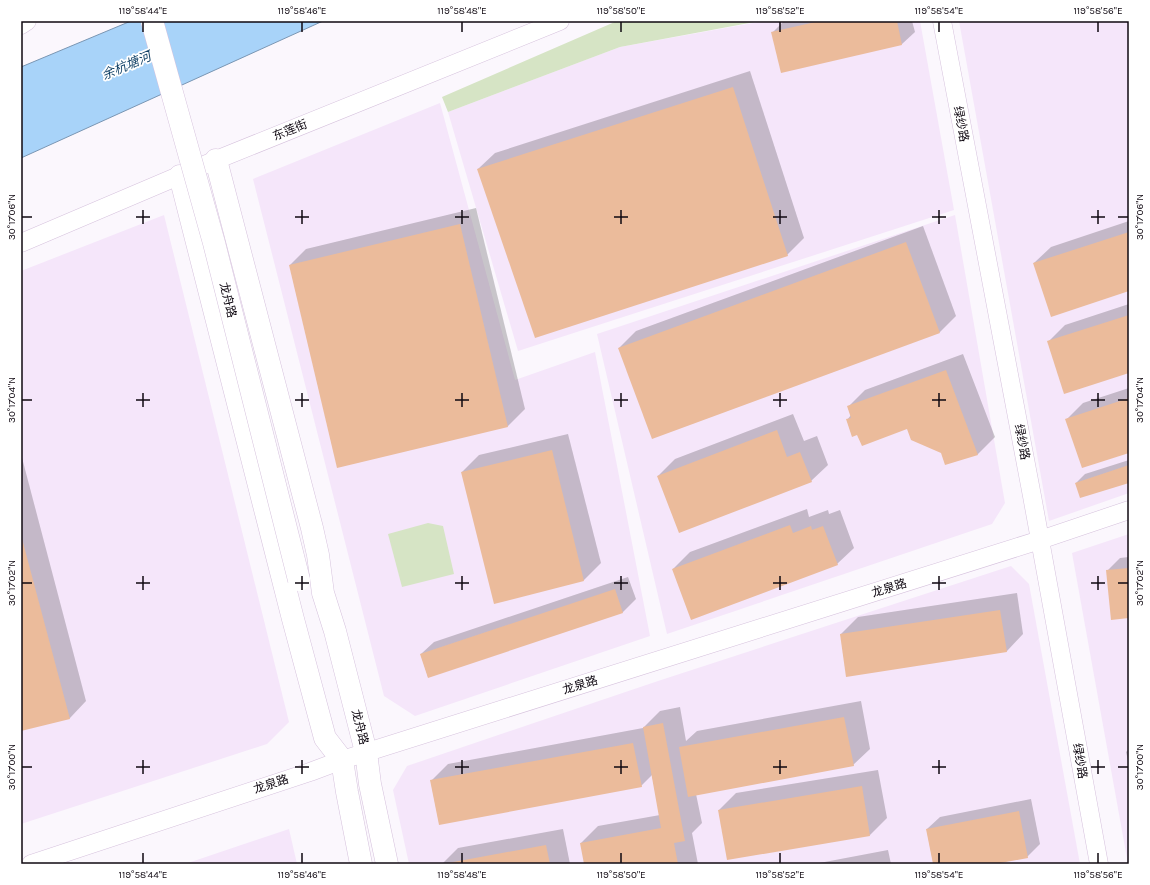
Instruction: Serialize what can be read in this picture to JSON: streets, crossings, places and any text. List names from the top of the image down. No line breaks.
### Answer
{"streets":{"street":["绿纱路","东莲街","龙舟路","龙泉路"]},"crossings":[["绿纱路","龙泉路"],["东莲街","龙舟路"],["龙舟路","龙泉路"]],"water":["余杭塘河"],"coordinates":["119°58'44\"E","119°58'46\"E","119°58'48\"E","119°58'50\"E","119°58'52\"E","119°58'54\"E","119°58'56\"E","30°17'06\"N","30°17'04\"N","30°17'02\"N","30°17'00\"N"]}
